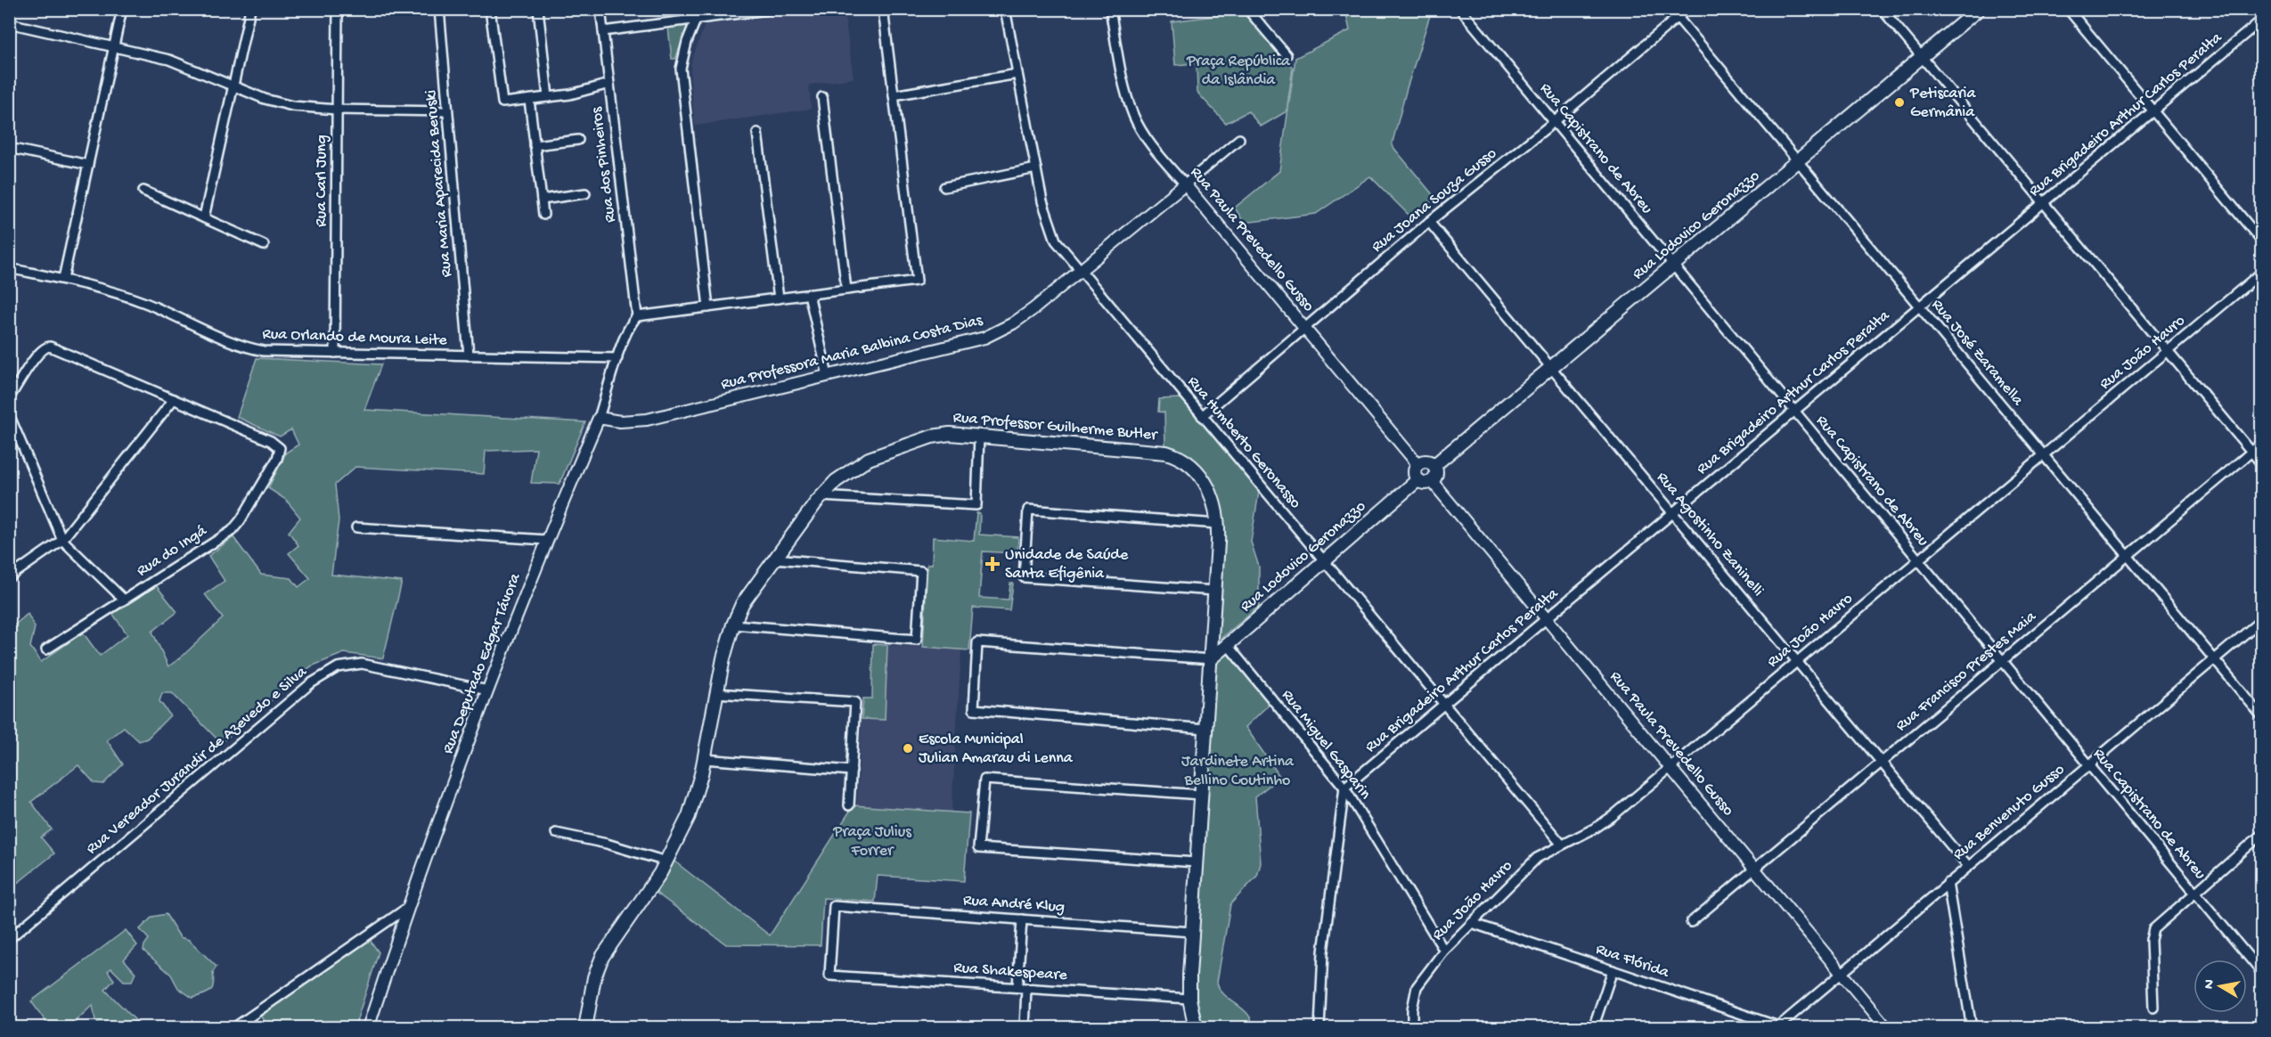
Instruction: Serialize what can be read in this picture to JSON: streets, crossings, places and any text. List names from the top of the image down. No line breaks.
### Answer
{"streets":{"main road":["Rua Lodovico Geronazzo","Rua Professor Guilherme Butler"],"street":["Rua Brigadeiro Arthur Carlos Peralta","Rua Capistrano de Abreu","Rua dos Pinheiros","Rua Carl Jung","Rua Maria Aparecida Beruski","Rua Joana Souza Gusso","Rua Paula Prevedello Gusso","Rua Orlando de Moura Leite","Rua Professora Maria Balbina Costa Dias","Rua José Zaramella","Rua João Havro","Rua Humberto Geronasso","Rua Agostinho Zaninelli","Rua do Ingá","Rua Deputado Edgar Távora","Rua Francisco Prestes Maia","Rua Miguel Gasparin","Rua Vereador Jurandir de Azevedo e Silva","Rua Benvenuto Gusso","Rua André Klug","Rua Flórida","Rua Shakespeare"]},"crossings":[["Rua Brigadeiro Arthur Carlos Peralta","Rua Capistrano de Abreu"],["Rua Brigadeiro Arthur Carlos Peralta","Rua Paula Prevedello Gusso"],["Rua Brigadeiro Arthur Carlos Peralta","Rua José Zaramella"],["Rua Brigadeiro Arthur Carlos Peralta","Rua Humberto Geronasso"],["Rua Brigadeiro Arthur Carlos Peralta","Rua Agostinho Zaninelli"],["Rua Brigadeiro Arthur Carlos Peralta","Rua Miguel Gasparin"],["Rua Capistrano de Abreu","Rua Joana Souza Gusso"],["Rua Capistrano de Abreu","Rua Lodovico Geronazzo"],["Rua Capistrano de Abreu","Rua João Havro"],["Rua Capistrano de Abreu","Rua Francisco Prestes Maia"],["Rua Capistrano de Abreu","Rua Benvenuto Gusso"],["Rua dos Pinheiros","Rua Deputado Edgar Távora"],["Rua Carl Jung","Rua Orlando de Moura Leite"],["Rua Maria Aparecida Beruski","Rua Orlando de Moura Leite"],["Rua Joana Souza Gusso","Rua Paula Prevedello Gusso"],["Rua Joana Souza Gusso","Rua José Zaramella"],["Rua Joana Souza Gusso","Rua Humberto Geronasso"],["Rua Joana Souza Gusso","Rua Agostinho Zaninelli"],["Rua Lodovico Geronazzo","Rua Paula Prevedello Gusso"],["Rua Lodovico Geronazzo","Rua José Zaramella"],["Rua Lodovico Geronazzo","Rua Professor Guilherme Butler"],["Rua Lodovico Geronazzo","Rua Humberto Geronasso"],["Rua Lodovico Geronazzo","Rua Agostinho Zaninelli"],["Rua Lodovico Geronazzo","Rua Miguel Gasparin"],["Rua Paula Prevedello Gusso","Rua Professora Maria Balbina Costa Dias"],["Rua Paula Prevedello Gusso","Rua João Havro"],["Rua Paula Prevedello Gusso","Rua Francisco Prestes Maia"],["Rua Paula Prevedello Gusso","Rua Benvenuto Gusso"],["Rua Orlando de Moura Leite","Rua Deputado Edgar Távora"],["Rua Professora Maria Balbina Costa Dias","Rua Humberto Geronasso"],["Rua Professora Maria Balbina Costa Dias","Rua Deputado Edgar Távora"],["Rua José Zaramella","Rua João Havro"],["Rua José Zaramella","Rua Francisco Prestes Maia"],["Rua José Zaramella","Rua Benvenuto Gusso"],["Rua João Havro","Rua Humberto Geronasso"],["Rua João Havro","Rua Agostinho Zaninelli"],["Rua João Havro","Rua Miguel Gasparin"],["Rua João Havro","Rua Flórida"],["Rua Professor Guilherme Butler","Rua André Klug"],["Rua Professor Guilherme Butler","Rua Shakespeare"],["Rua Agostinho Zaninelli","Rua Francisco Prestes Maia"],["Rua Agostinho Zaninelli","Rua Benvenuto Gusso"],["Rua Deputado Edgar Távora","Rua Vereador Jurandir de Azevedo e Silva"],["Rua Benvenuto Gusso","Rua Flórida"],["Rua André Klug","Rua Shakespeare"]],"parks":["Praça República da Islândia","Jardinete Artina Bellino Coutinho","Praça Julius Forrer"],"places":{"other":["Petiscaria Germânia","Escola Municipal Julian Amarau di Lenna"],"health":["Unidade de Saúde Santa Efigênia"]},"north":"left"}
